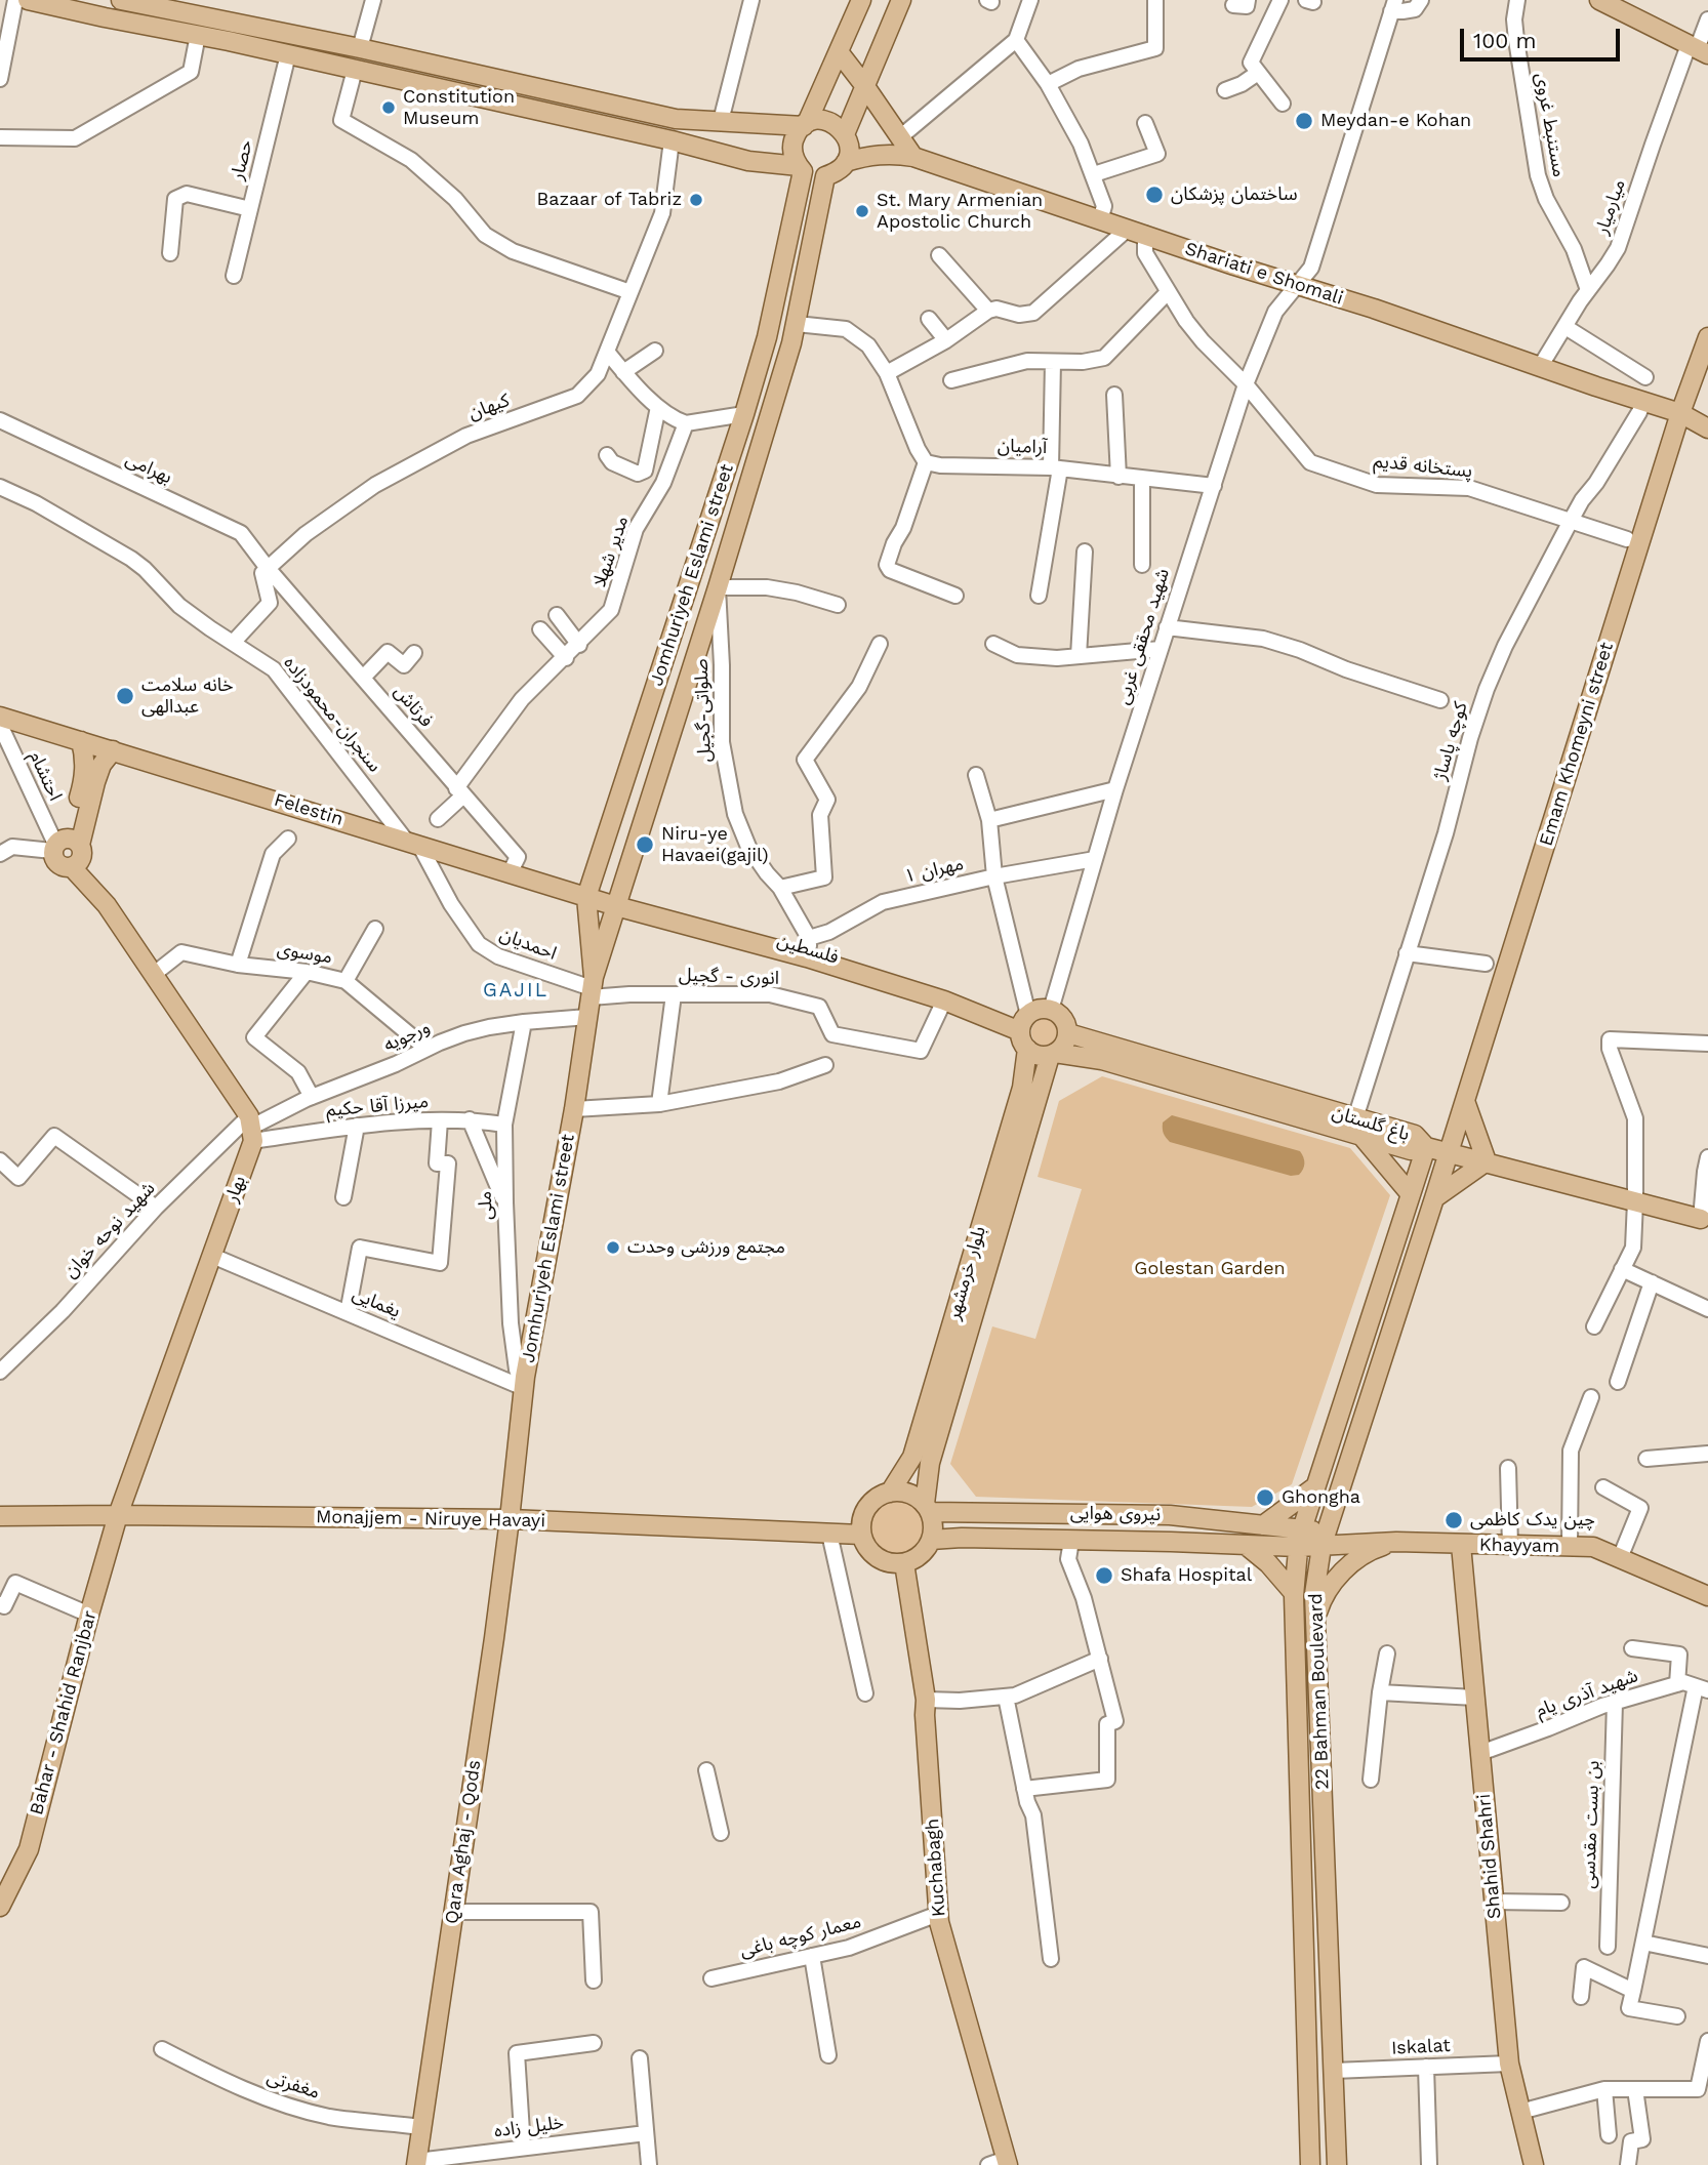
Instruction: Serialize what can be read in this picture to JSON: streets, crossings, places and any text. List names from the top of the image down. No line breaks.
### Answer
{"streets":{"main road":["Shariati e Shomali","Jomhuriyeh Eslami street","Emam Khomeyni street","Felestin","فلسطین","باغ گلستان","بهار","بلوار خرمشهر","نیروی هوایی","Monajjem - Niruye Havayi","Khayyam","22 Bahman Boulevard","Bahar - Shahid Ranjbar","Qara Aghaj - Qods","Shahid Shahri","Kuchabagh"],"street":["مستنبط غروی","حصار","میارمیار","کیهان","آرامیان","پستخانه قدیم","بهرامی","مدیر شهلا","شهید محققی غربی","فرتاش","صلواتی-گجیل","سنجران-محمودزاده","کوچه پاساژ","احتشام","مهران ۱","احمدیان","موسوی","انوری - گجیل","ورجویه","میرزا آقا حکیم","ملی","شهید نوحه خوان","یغمایی","شهید آذری یام","بن بست مقدسی","معمار کوچه باغی","Iskalat","مغفرتی","خلیل زاده"]},"crossings":[["مستنبط غروی","میارمیار"],["میارمیار","Shariati e Shomali"],["Shariati e Shomali","پستخانه قدیم"],["Shariati e Shomali","Jomhuriyeh Eslami street"],["Shariati e Shomali","شهید محققی غربی"],["Shariati e Shomali","کوچه پاساژ"],["Shariati e Shomali","Emam Khomeyni street"],["کیهان","بهرامی"],["کیهان","فرتاش"],["آرامیان","شهید محققی غربی"],["پستخانه قدیم","شهید محققی غربی"],["پستخانه قدیم","کوچه پاساژ"],["بهرامی","فرتاش"],["مدیر شهلا","فرتاش"],["Jomhuriyeh Eslami street","صلواتی-گجیل"],["Jomhuriyeh Eslami street","Felestin"],["Jomhuriyeh Eslami street","احمدیان"],["Jomhuriyeh Eslami street","فلسطین"],["Jomhuriyeh Eslami street","انوری - گجیل"],["Jomhuriyeh Eslami street","ورجویه"],["Jomhuriyeh Eslami street","ملی"],["Jomhuriyeh Eslami street","یغمایی"],["Jomhuriyeh Eslami street","Monajjem - Niruye Havayi"],["Jomhuriyeh Eslami street","Qara Aghaj - Qods"],["شهید محققی غربی","مهران ۱"],["شهید محققی غربی","فلسطین"],["شهید محققی غربی","باغ گلستان"],["شهید محققی غربی","بلوار خرمشهر"],["فرتاش","Felestin"],["صلواتی-گجیل","مهران ۱"],["صلواتی-گجیل","فلسطین"],["سنجران-محمودزاده","Felestin"],["سنجران-محمودزاده","احمدیان"],["کوچه پاساژ","باغ گلستان"],["Emam Khomeyni street","باغ گلستان"],["Emam Khomeyni street","22 Bahman Boulevard"],["Felestin","احمدیان"],["Felestin","فلسطین"],["مهران ۱","فلسطین"],["احمدیان","انوری - گجیل"],["فلسطین","انوری - گجیل"],["فلسطین","باغ گلستان"],["فلسطین","بلوار خرمشهر"],["موسوی","ورجویه"],["ورجویه","میرزا آقا حکیم"],["ورجویه","بهار"],["ورجویه","ملی"],["ورجویه","شهید نوحه خوان"],["میرزا آقا حکیم","بهار"],["میرزا آقا حکیم","ملی"],["میرزا آقا حکیم","شهید نوحه خوان"],["باغ گلستان","بلوار خرمشهر"],["باغ گلستان","22 Bahman Boulevard"],["بهار","شهید نوحه خوان"],["بهار","یغمایی"],["بهار","Monajjem - Niruye Havayi"],["بهار","Bahar - Shahid Ranjbar"],["ملی","یغمایی"],["بلوار خرمشهر","نیروی هوایی"],["بلوار خرمشهر","Monajjem - Niruye Havayi"],["بلوار خرمشهر","Kuchabagh"],["نیروی هوایی","Monajjem - Niruye Havayi"],["نیروی هوایی","Khayyam"],["نیروی هوایی","22 Bahman Boulevard"],["نیروی هوایی","Kuchabagh"],["Monajjem - Niruye Havayi","Bahar - Shahid Ranjbar"],["Monajjem - Niruye Havayi","Qara Aghaj - Qods"],["Monajjem - Niruye Havayi","Kuchabagh"],["Khayyam","22 Bahman Boulevard"],["Khayyam","Shahid Shahri"],["22 Bahman Boulevard","Iskalat"],["شهید آذری یام","بن بست مقدسی"],["شهید آذری یام","Shahid Shahri"],["Qara Aghaj - Qods","مغفرتی"],["Qara Aghaj - Qods","خلیل زاده"],["Shahid Shahri","Iskalat"],["Kuchabagh","معمار کوچه باغی"]],"districts":["GAJIL"],"parks":["Golestan Garden"],"places":["Constitution Museum","Meydan-e Kohan","ساختمان پزشکان","Bazaar of Tabriz","St. Mary Armenian Apostolic Church","خانه سلامت عبدالهی","Niru-ye Havaei(gajil)","مجتمع ورزشی وحدت","Ghongha","چین یدک کاظمی","Shafa Hospital"],"scale_bar":"100 m"}
